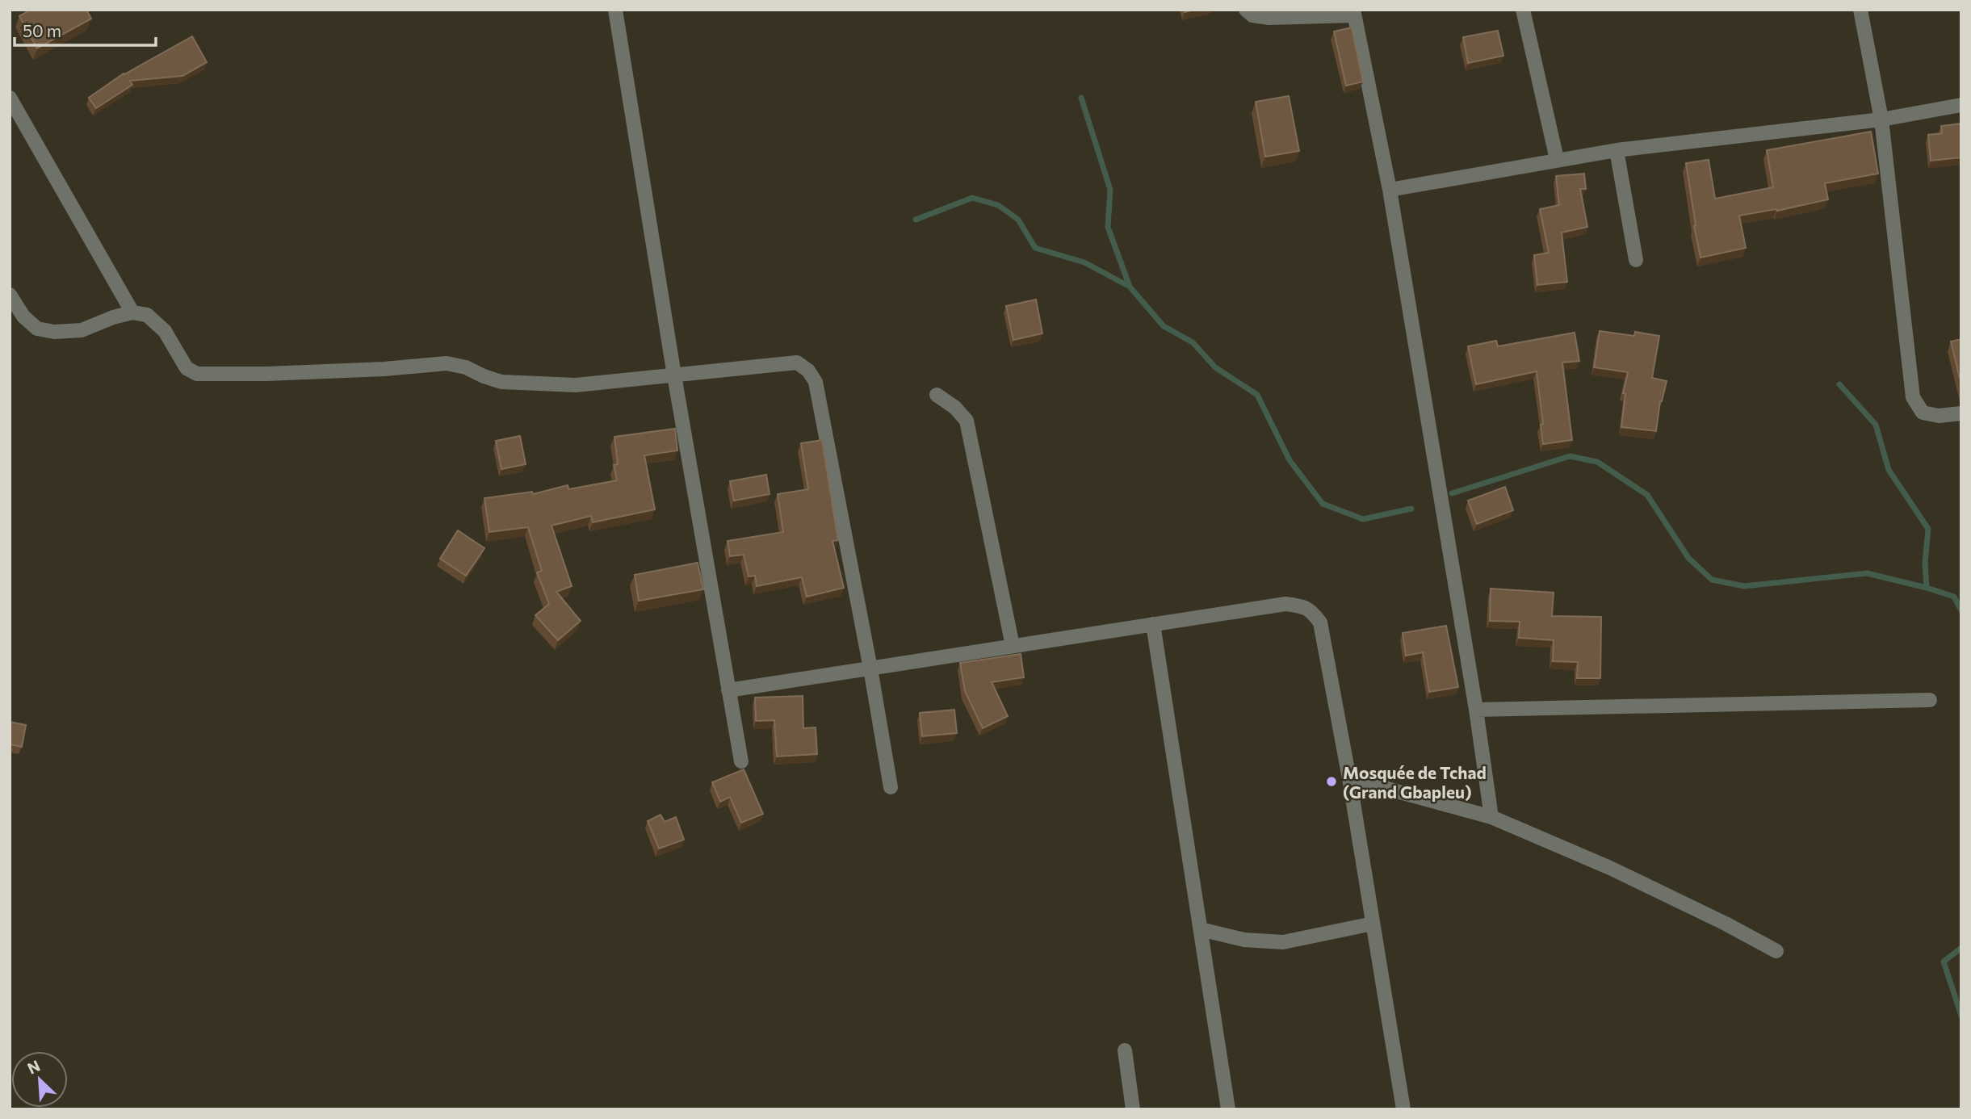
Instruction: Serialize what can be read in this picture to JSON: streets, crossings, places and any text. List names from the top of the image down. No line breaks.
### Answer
{"places":["Mosquée de Tchad (Grand Gbapleu)"],"scale_bar":"50 m","north":"top left"}
